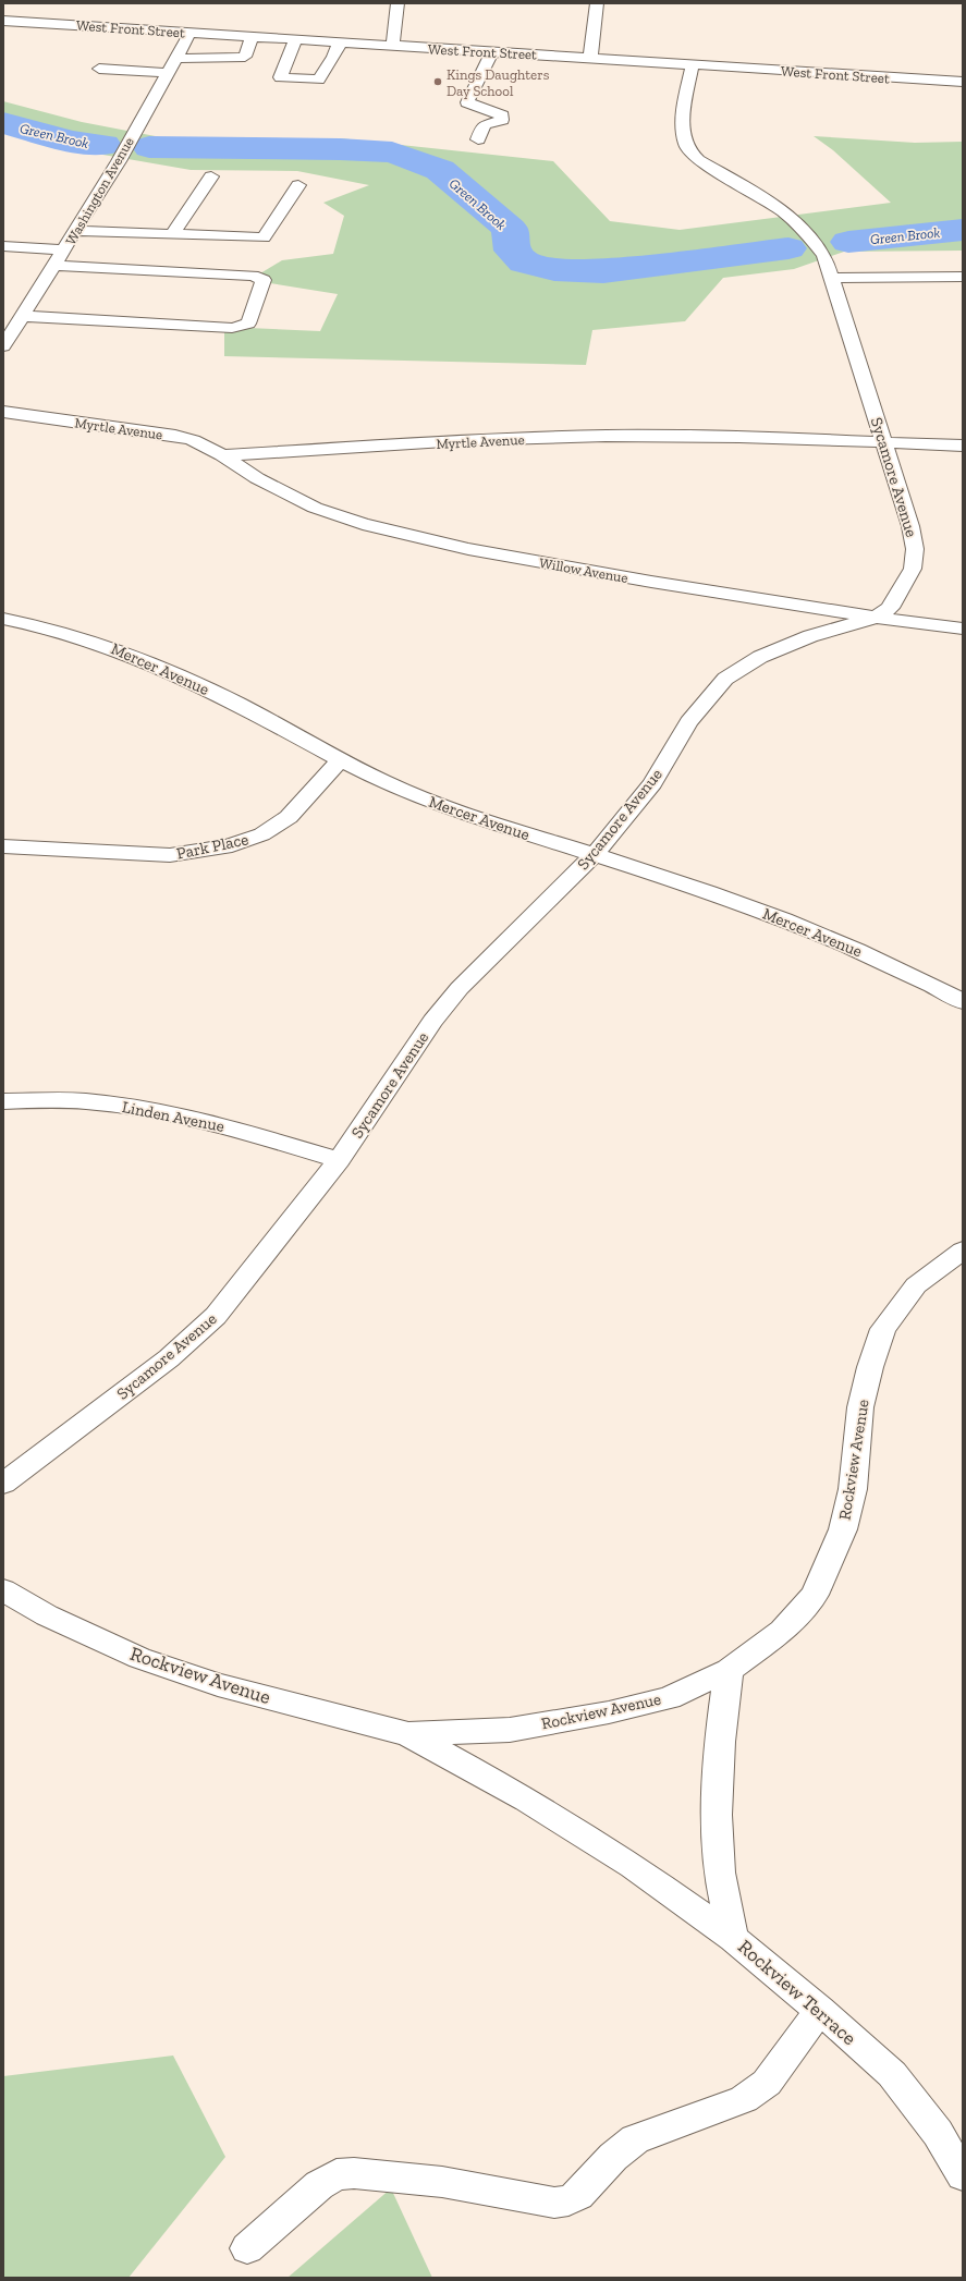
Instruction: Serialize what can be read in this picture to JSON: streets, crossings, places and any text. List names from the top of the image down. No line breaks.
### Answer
{"streets":{"street":["West Front Street","Washington Avenue","Myrtle Avenue","Sycamore Avenue","Willow Avenue","Mercer Avenue","Park Place","Linden Avenue","Rockview Avenue","Rockview Terrace"]},"crossings":[["West Front Street","Washington Avenue"],["West Front Street","Sycamore Avenue"],["Myrtle Avenue","Sycamore Avenue"],["Myrtle Avenue","Willow Avenue"],["Sycamore Avenue","Willow Avenue"],["Sycamore Avenue","Mercer Avenue"],["Sycamore Avenue","Linden Avenue"],["Mercer Avenue","Park Place"],["Rockview Avenue","Rockview Terrace"]],"water":["Green Brook"],"places":["Kings Daughters Day School"]}
